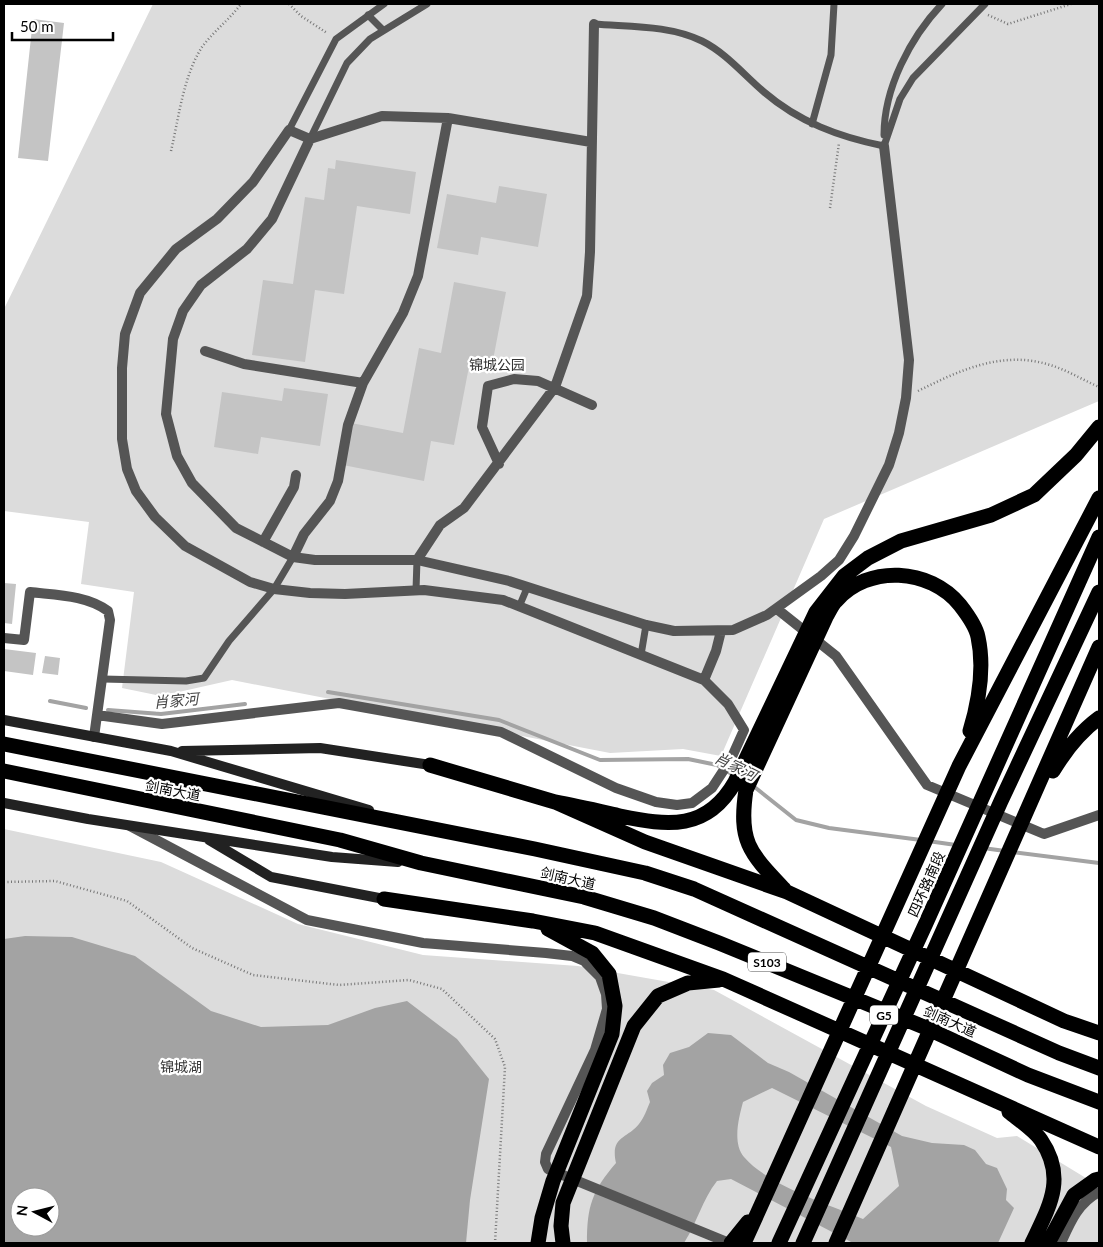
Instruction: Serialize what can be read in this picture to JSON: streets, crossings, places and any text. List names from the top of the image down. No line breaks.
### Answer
{"streets":{"highway":["剑南大道","四环路南段","S103","G5"]},"water":["肖家河"],"parks":["锦城公园","锦城湖"],"scale_bar":"50 m","north":"left"}
